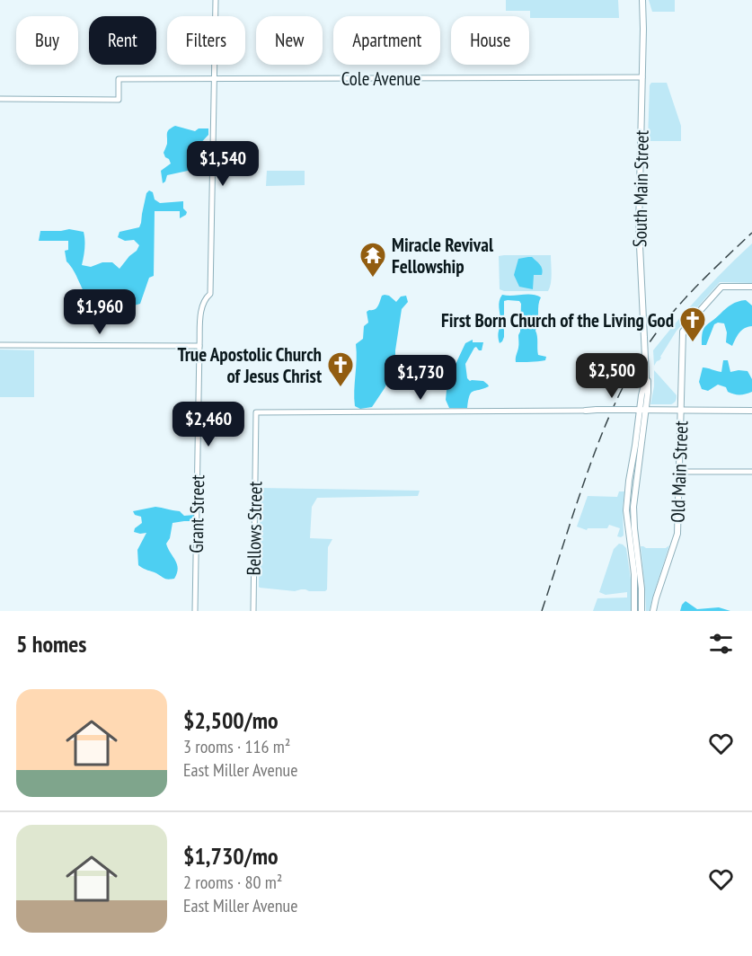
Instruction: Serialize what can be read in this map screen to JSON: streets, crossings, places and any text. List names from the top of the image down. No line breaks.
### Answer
{"streets":{"main road":["South Main Street","Old Main Street"],"street":["Cole Avenue","Grant Street","Bellows Street"]},"crossings":[["Cole Avenue","South Main Street"],["Cole Avenue","Grant Street"]],"places":{"temple":["Miracle Revival Fellowship"],"church":["First Born Church of the Living God","True Apostolic Church of Jesus Christ"]},"page":{"chip":["Buy","Rent","Filters","New","Apartment","House"],"price":["$1,540","$1,960","$2,500","$1,730","$2,460"],"heading":"5 homes","list":[{"name":"$2,500/mo","note":"3 rooms · 116 m² · East Miller Avenue"},{"name":"$1,730/mo","note":"2 rooms · 80 m² · East Miller Avenue"}]}}
